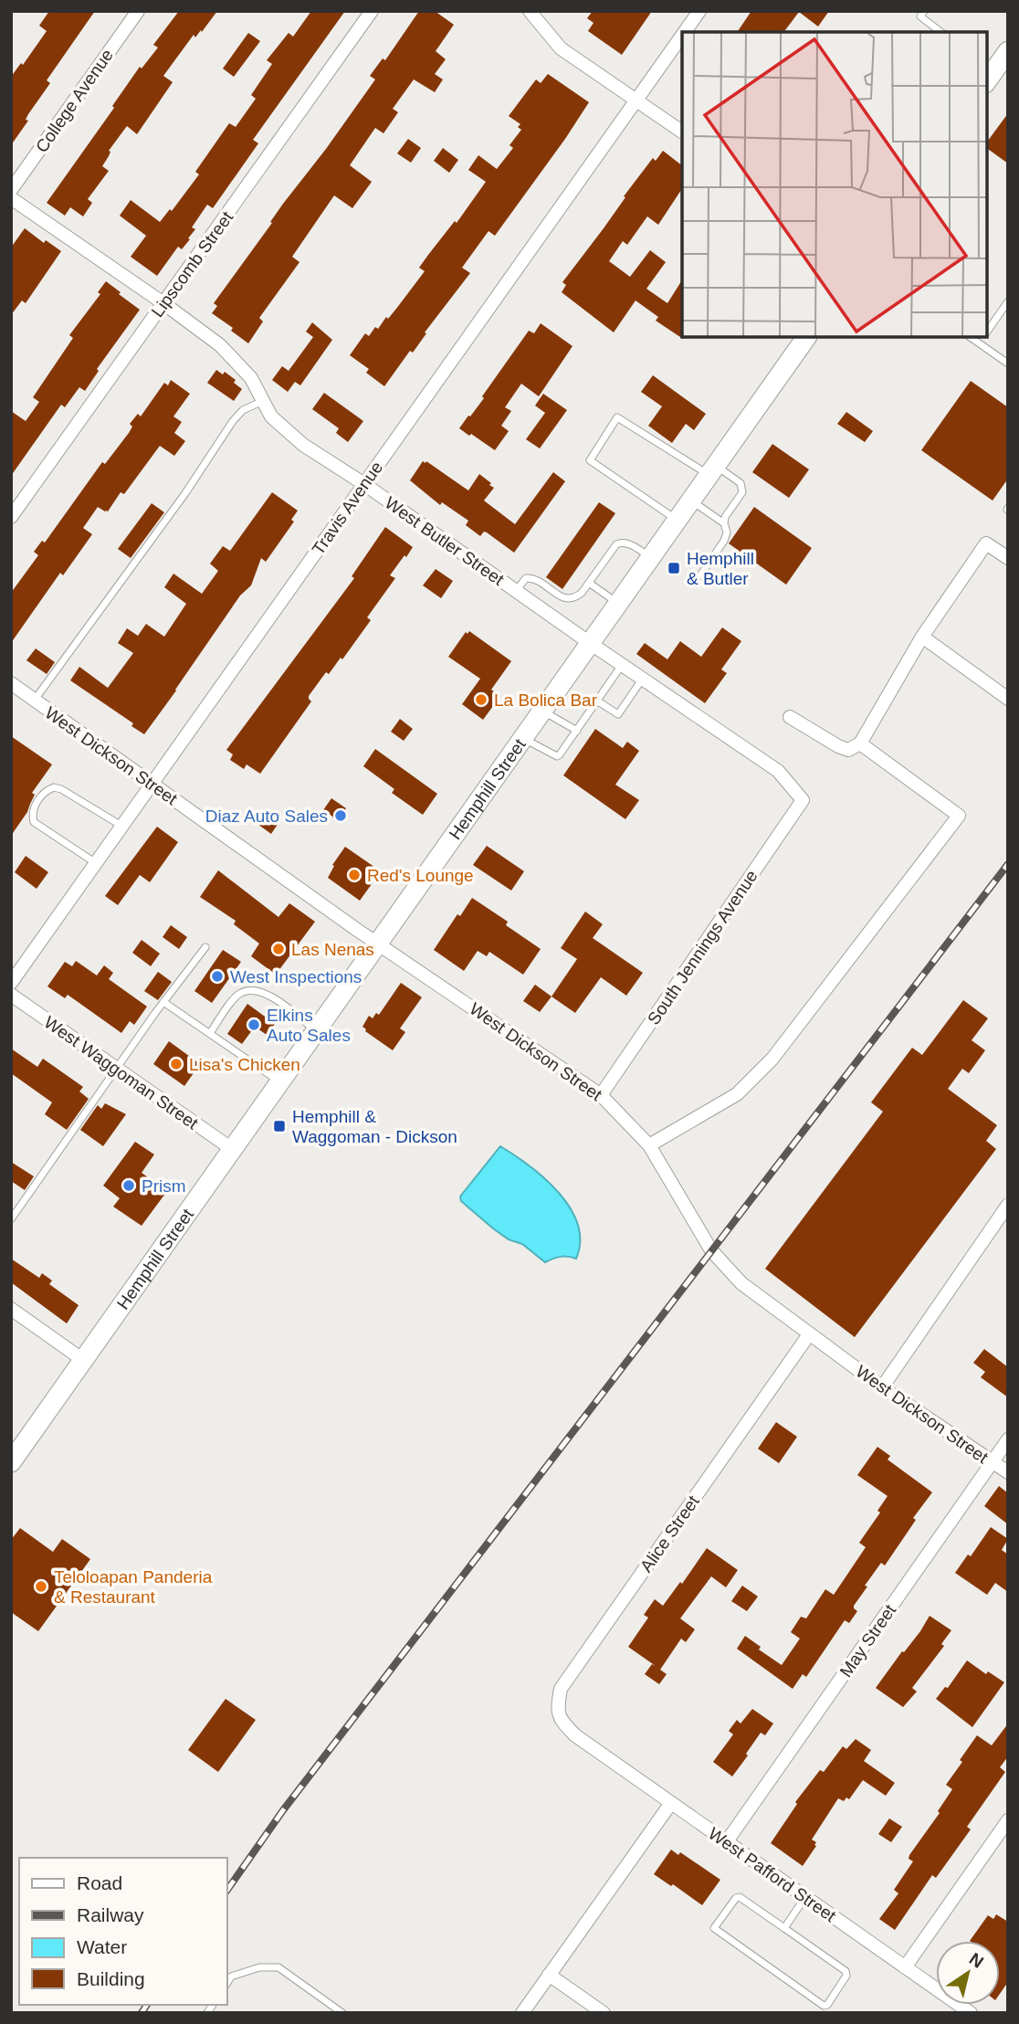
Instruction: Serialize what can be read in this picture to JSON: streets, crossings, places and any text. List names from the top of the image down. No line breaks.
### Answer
{"streets":{"main road":["Hemphill Street"],"street":["College Avenue","Lipscomb Street","Travis Avenue","West Butler Street","West Dickson Street","South Jennings Avenue","West Waggoman Street","Alice Street","May Street","West Pafford Street"]},"crossings":[["Lipscomb Street","West Butler Street"],["Travis Avenue","West Butler Street"],["Travis Avenue","West Dickson Street"],["West Butler Street","Hemphill Street"],["West Butler Street","South Jennings Avenue"],["West Dickson Street","Hemphill Street"],["West Dickson Street","South Jennings Avenue"],["West Dickson Street","Alice Street"],["West Dickson Street","May Street"],["Hemphill Street","West Waggoman Street"],["Alice Street","West Pafford Street"],["May Street","West Pafford Street"]],"places":{"transit":["Hemphill & Butler","Hemphill & Waggoman - Dickson"],"other":["La Bolica Bar","Diaz Auto Sales","Red's Lounge","Las Nenas","West Inspections","Elkins Auto Sales","Lisa's Chicken","Prism","Teloloapan Panderia & Restaurant"]},"legend":["Road","Railway","Water","Building"],"north":"top right"}
